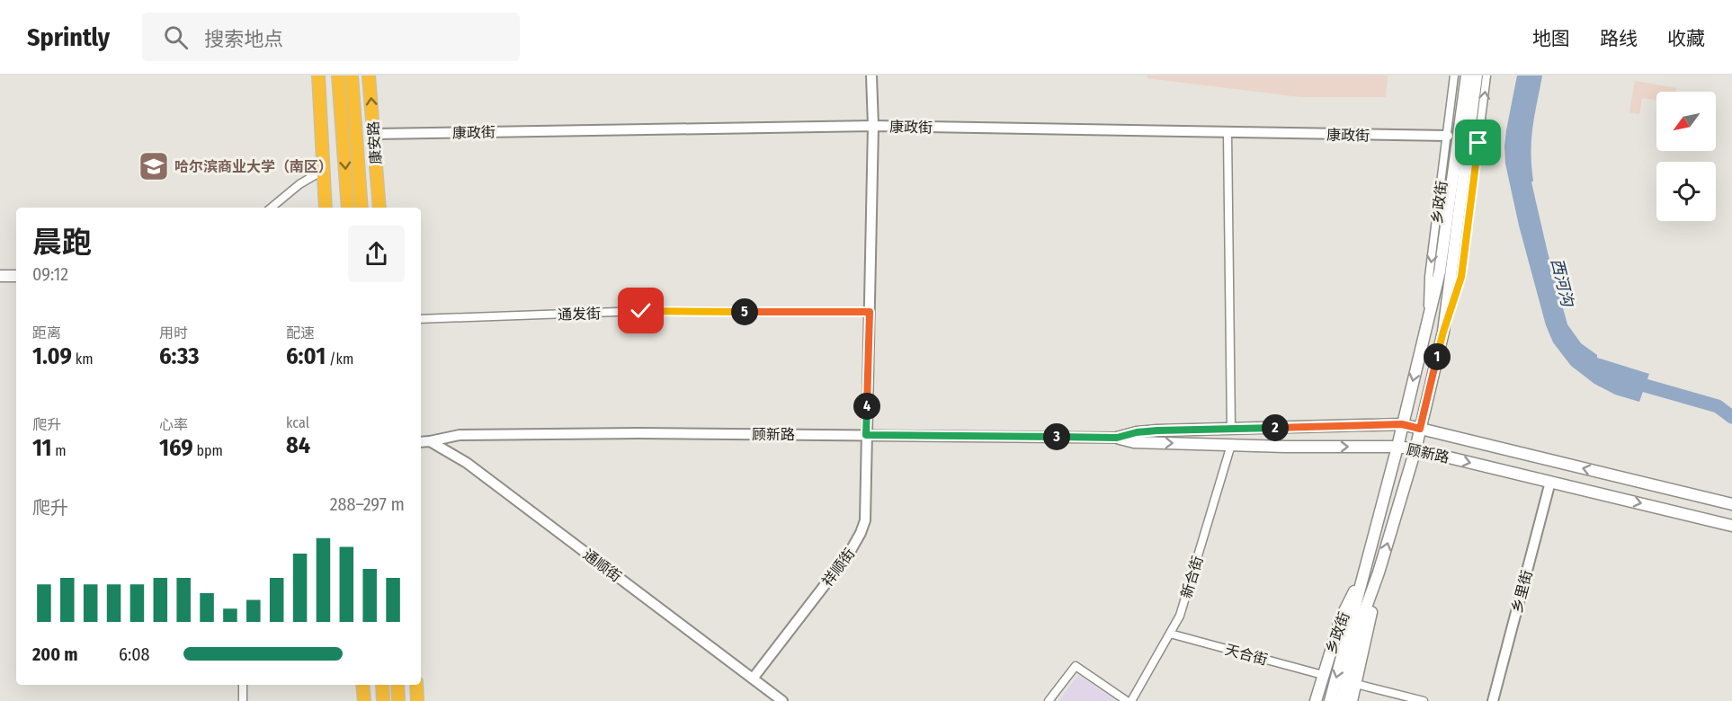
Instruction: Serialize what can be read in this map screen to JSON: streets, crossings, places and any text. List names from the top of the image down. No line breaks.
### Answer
{"streets":{"highway":["康安路"],"main road":["乡政街","顾新路"],"street":["康政街","通发街","通顺街","祥顺街","新合街","乡里街","天合街"]},"crossings":[["康政街","康安路"],["康政街","乡政街"],["康政街","祥顺街"],["乡政街","顾新路"],["乡政街","天合街"],["通发街","祥顺街"],["顾新路","通顺街"],["顾新路","祥顺街"],["顾新路","新合街"],["顾新路","乡里街"],["通顺街","祥顺街"],["新合街","天合街"]],"water":["西河沟"],"places":{"school or university":["哈尔滨商业大学（南区）"]},"north":"bottom left","page":{"header":"Sprintly","search":"搜索地点","nav":["地图","路线","收藏"],"heading":["晨跑","09:12"],"pins":["5","1","4","2","3"],"stats":[["距离","1.09 km"],["用时","6:33"],["配速","6:01 /km"],["爬升","11 m"],["心率","169 bpm"],["kcal","84"]],"chart":["爬升","288–297 m"],"list":[{"name":"200 m","note":"6:08"}]}}
